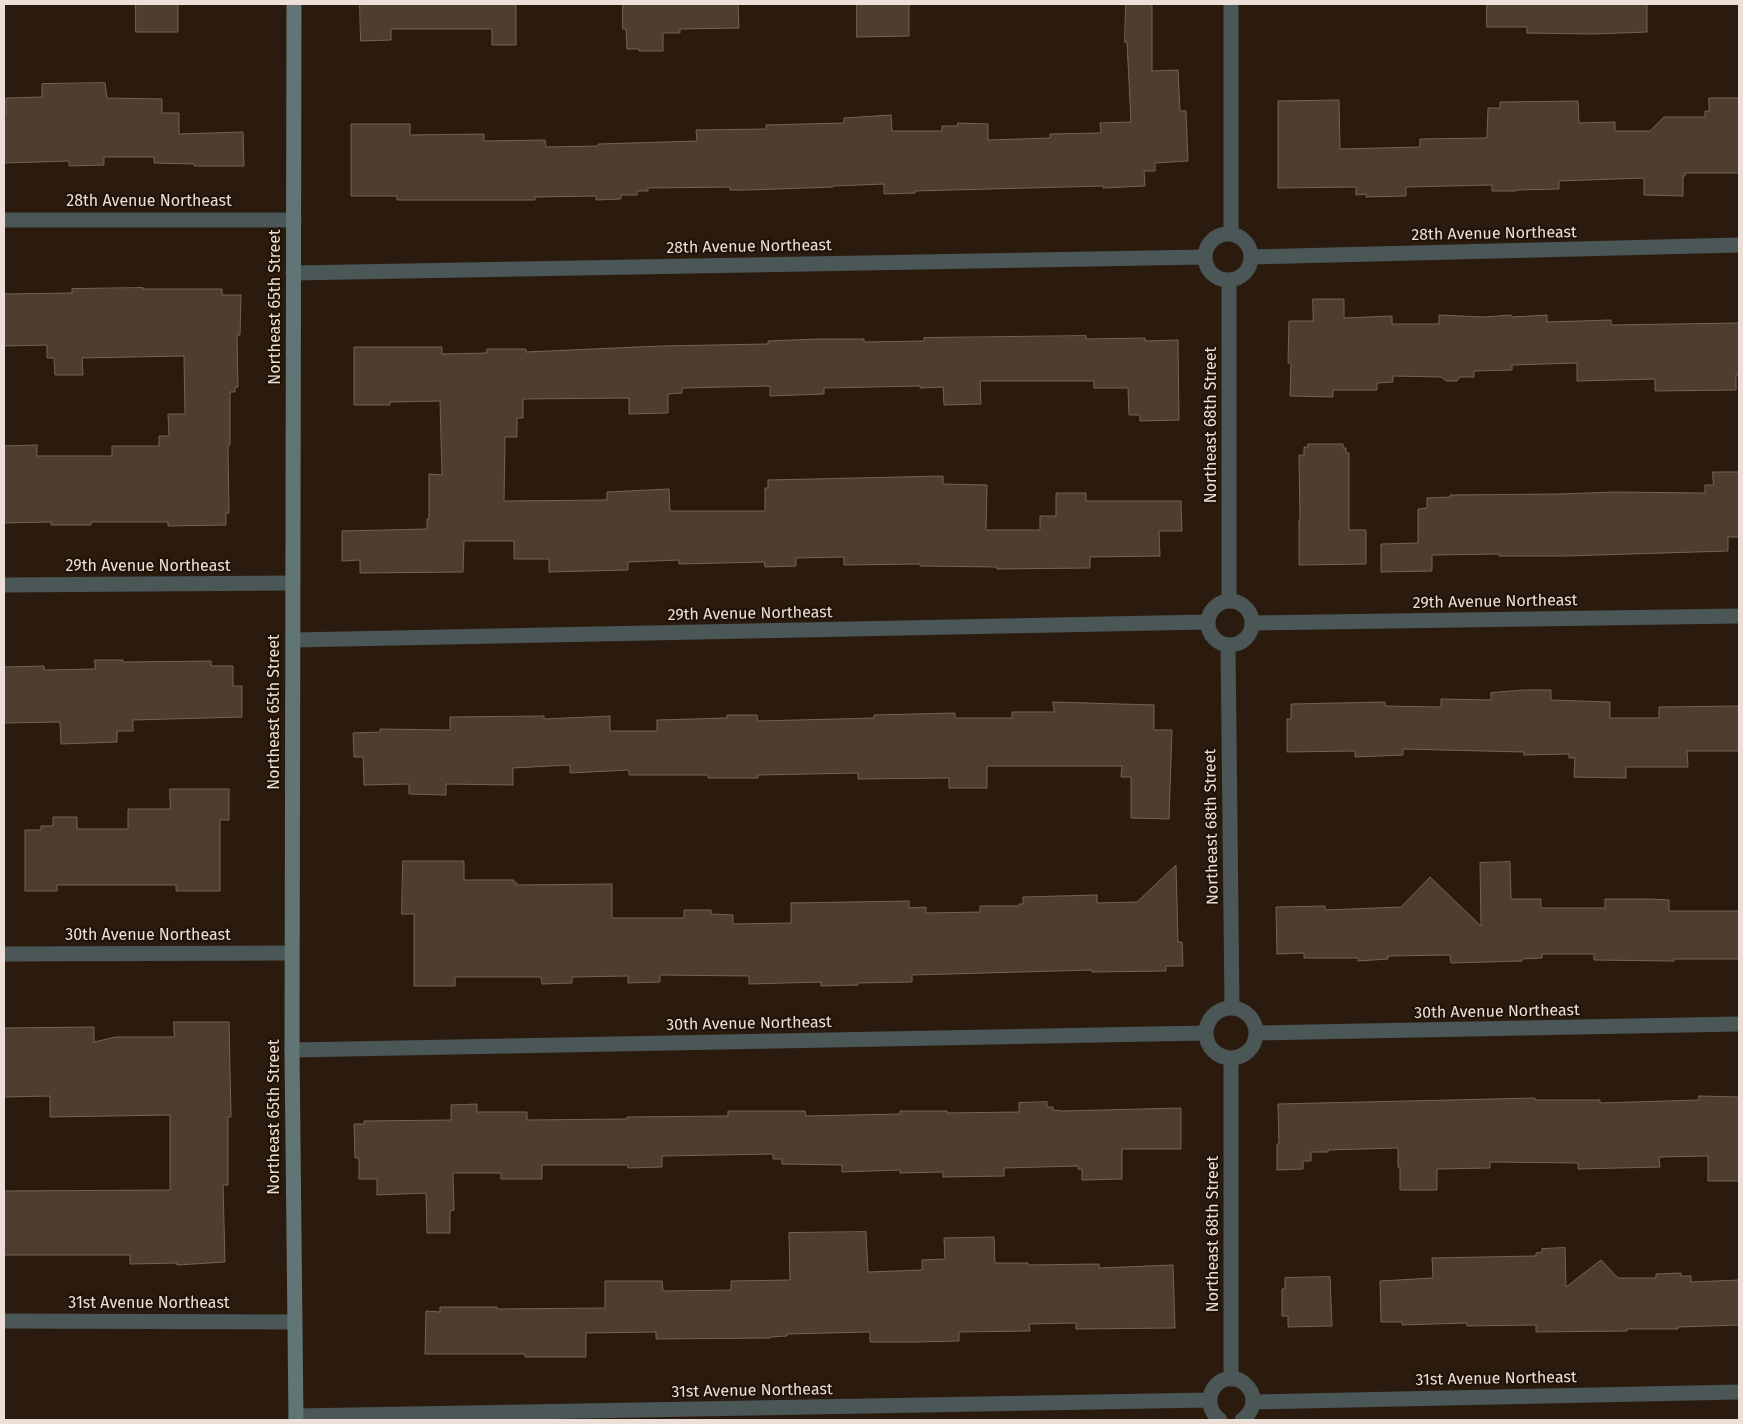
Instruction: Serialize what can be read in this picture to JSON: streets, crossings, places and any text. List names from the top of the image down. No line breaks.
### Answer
{"streets":{"main road":["Northeast 65th Street"],"street":["28th Avenue Northeast","Northeast 68th Street","29th Avenue Northeast","30th Avenue Northeast","31st Avenue Northeast"]},"crossings":[["28th Avenue Northeast","Northeast 65th Street"],["28th Avenue Northeast","Northeast 68th Street"],["Northeast 65th Street","29th Avenue Northeast"],["Northeast 65th Street","30th Avenue Northeast"],["Northeast 65th Street","31st Avenue Northeast"],["Northeast 68th Street","29th Avenue Northeast"],["Northeast 68th Street","30th Avenue Northeast"]]}
